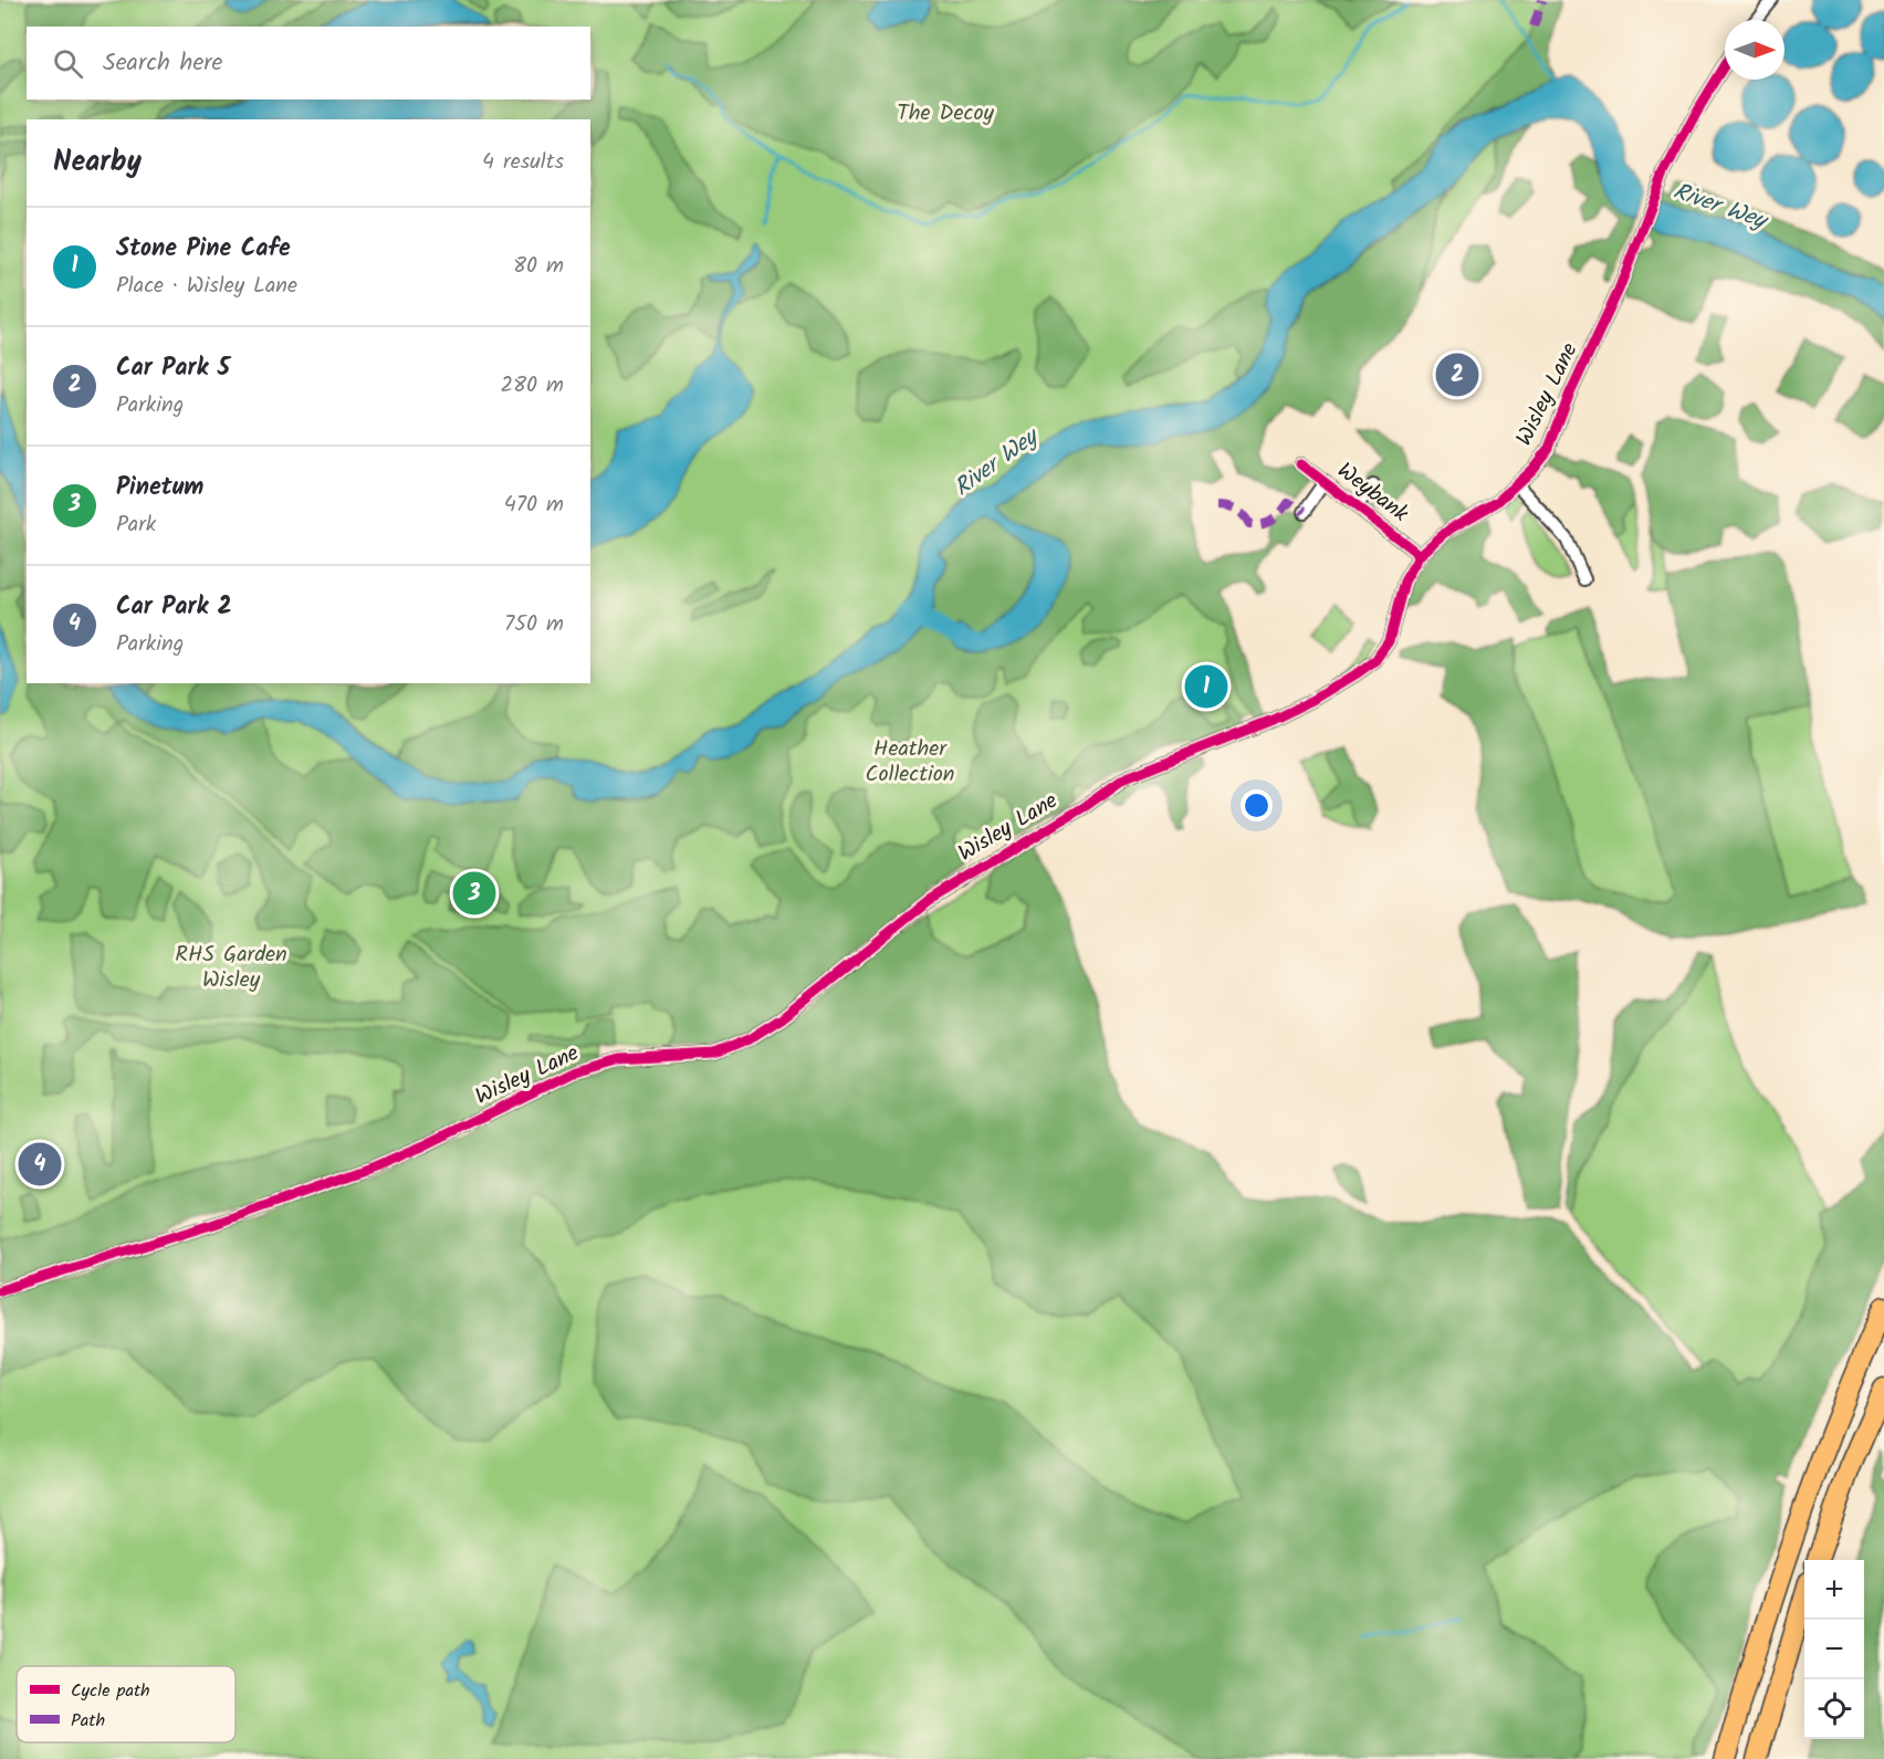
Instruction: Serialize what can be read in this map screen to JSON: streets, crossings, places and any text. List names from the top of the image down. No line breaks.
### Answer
{"streets":{"street":["Wisley Lane","Weybank"]},"crossings":[["Wisley Lane","Weybank"]],"water":["River Wey"],"parks":["The Decoy","Heather Collection","RHS Garden Wisley"],"legend":["Cycle path","Path"],"north":"right","page":{"search":"Search here","heading":["Nearby","4 results"],"list":[{"mark":"1","name":"Stone Pine Cafe","note":"Place · Wisley Lane","value":"80 m"},{"mark":"2","name":"Car Park 5","note":"Parking","value":"280 m"},{"mark":"3","name":"Pinetum","note":"Park","value":"470 m"},{"mark":"4","name":"Car Park 2","note":"Parking","value":"750 m"}],"pins":["2","1","3","4"],"map_buttons":["+","−"]}}
